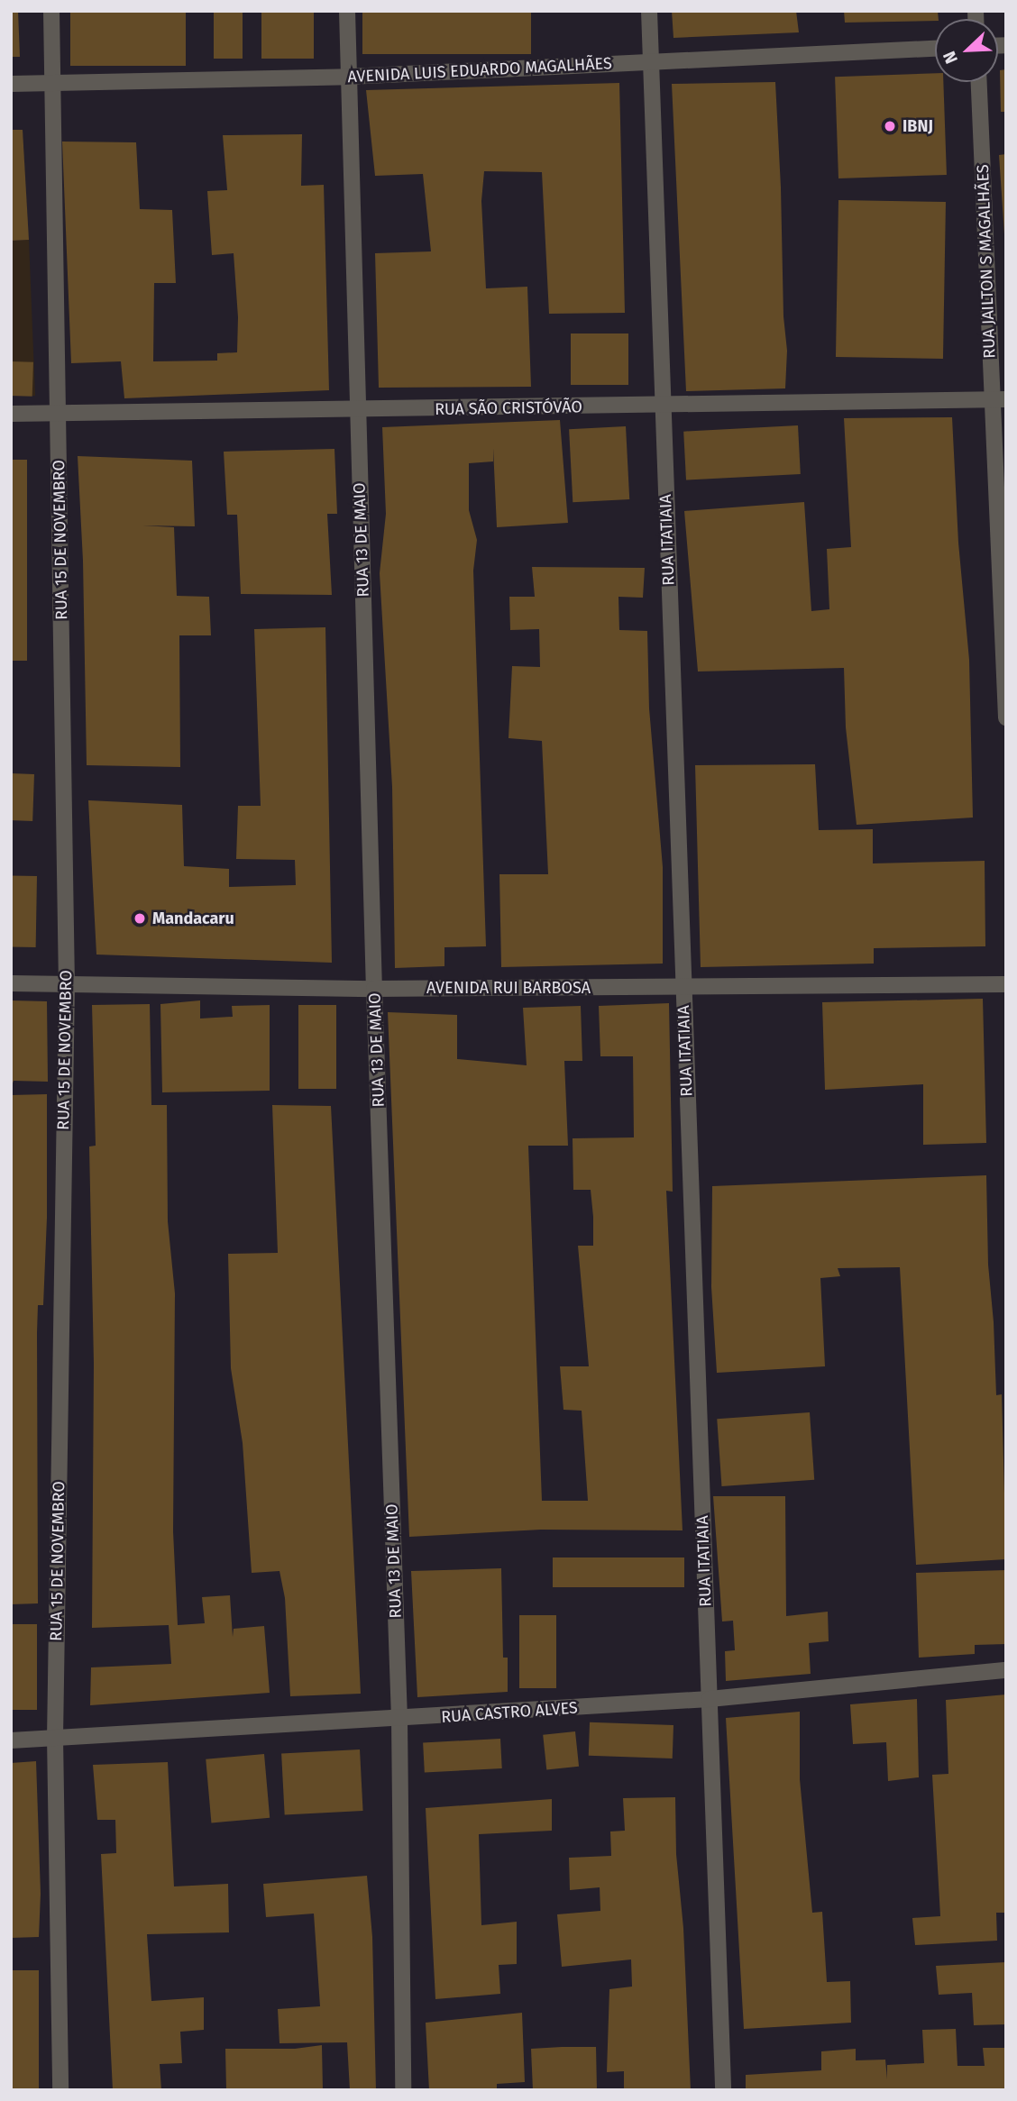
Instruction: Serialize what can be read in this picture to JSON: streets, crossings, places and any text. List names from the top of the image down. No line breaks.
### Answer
{"streets":{"street":["AVENIDA LUIS EDUARDO MAGALHÃES","RUA JAILTON S MAGALHÃES","RUA SÃO CRISTÓVÃO","RUA 15 DE NOVEMBRO","RUA 13 DE MAIO","RUA ITATIAIA","AVENIDA RUI BARBOSA","RUA CASTRO ALVES"]},"crossings":[["AVENIDA LUIS EDUARDO MAGALHÃES","RUA 15 DE NOVEMBRO"],["AVENIDA LUIS EDUARDO MAGALHÃES","RUA 13 DE MAIO"],["AVENIDA LUIS EDUARDO MAGALHÃES","RUA ITATIAIA"],["RUA JAILTON S MAGALHÃES","RUA SÃO CRISTÓVÃO"],["RUA SÃO CRISTÓVÃO","RUA 15 DE NOVEMBRO"],["RUA SÃO CRISTÓVÃO","RUA 13 DE MAIO"],["RUA SÃO CRISTÓVÃO","RUA ITATIAIA"],["RUA 15 DE NOVEMBRO","AVENIDA RUI BARBOSA"],["RUA 15 DE NOVEMBRO","RUA CASTRO ALVES"],["RUA 13 DE MAIO","AVENIDA RUI BARBOSA"],["RUA 13 DE MAIO","RUA CASTRO ALVES"],["RUA ITATIAIA","AVENIDA RUI BARBOSA"],["RUA ITATIAIA","RUA CASTRO ALVES"]],"places":["IBNJ","Mandacaru"],"north":"bottom left"}
